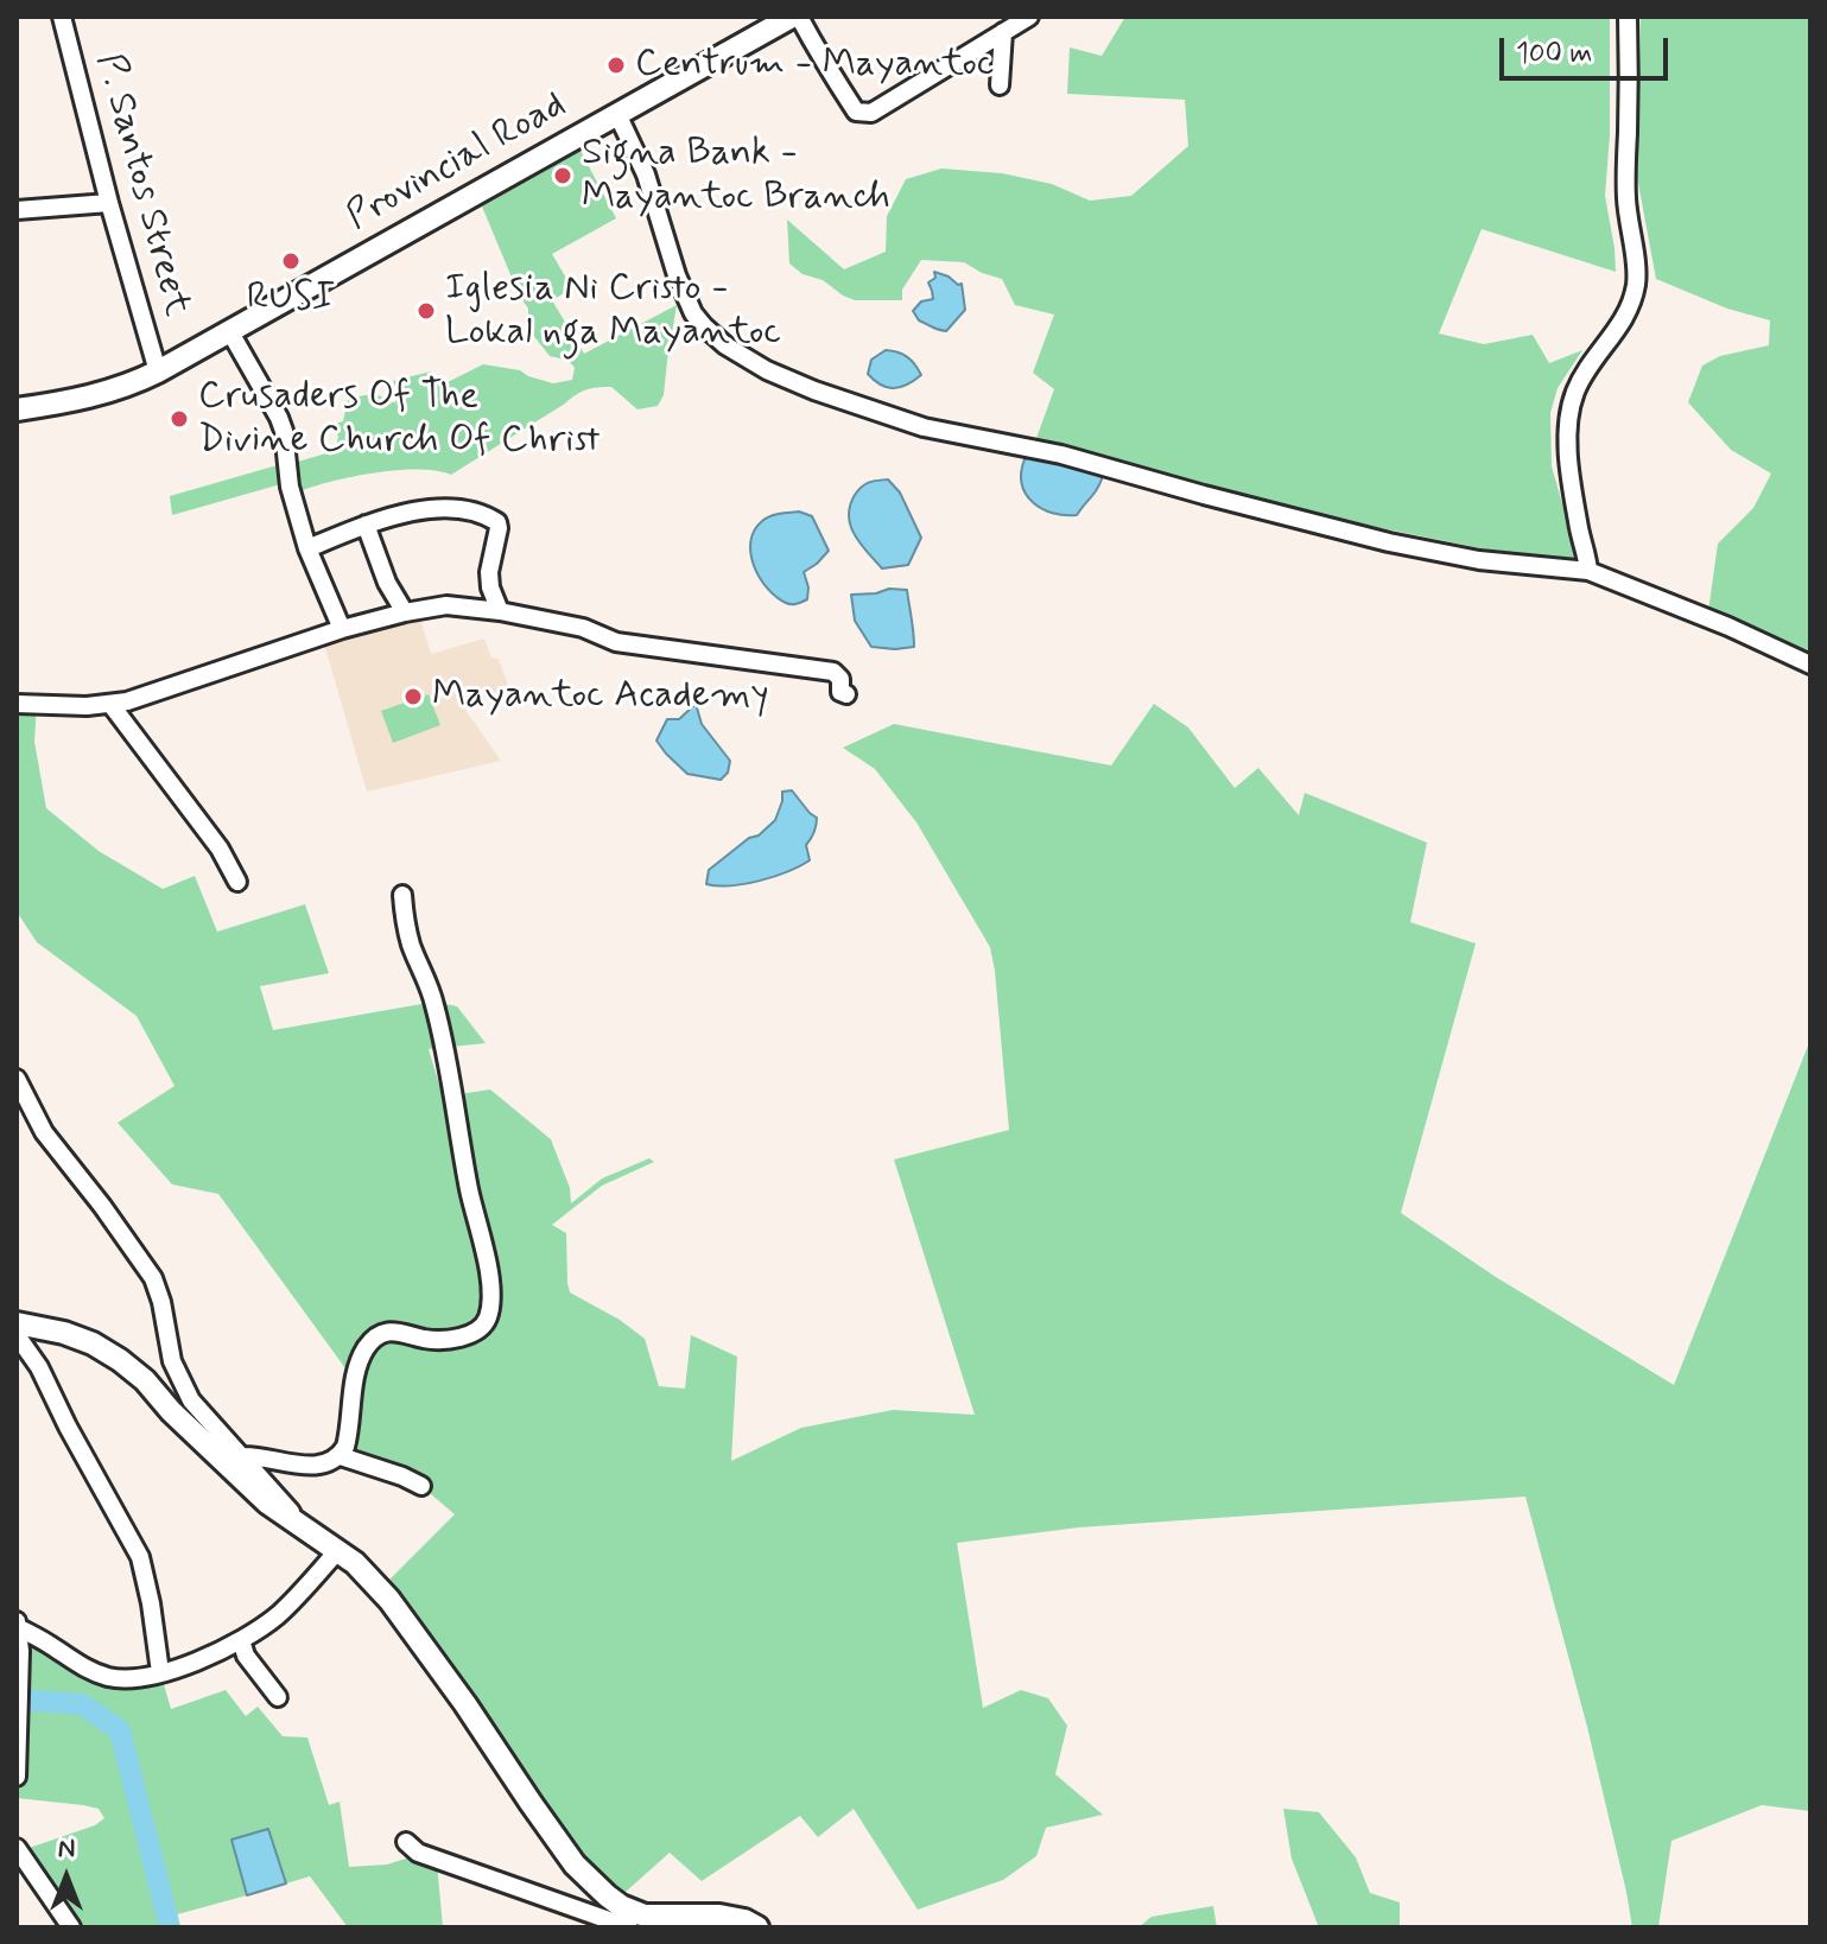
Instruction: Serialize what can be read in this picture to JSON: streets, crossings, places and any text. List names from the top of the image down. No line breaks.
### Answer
{"streets":{"main road":["Provincial Road"],"street":["P. Santos Street"]},"crossings":[["Provincial Road","P. Santos Street"]],"places":["Centrum - Mayantoc","Signa Bank - Mayantoc Branch","RUSI","Iglesia Ni Cristo - Lokal nga Mayantoc","Crusaders Of The Divine Church Of Christ","Mayantoc Academy"],"scale_bar":"100 m","north":"top"}
